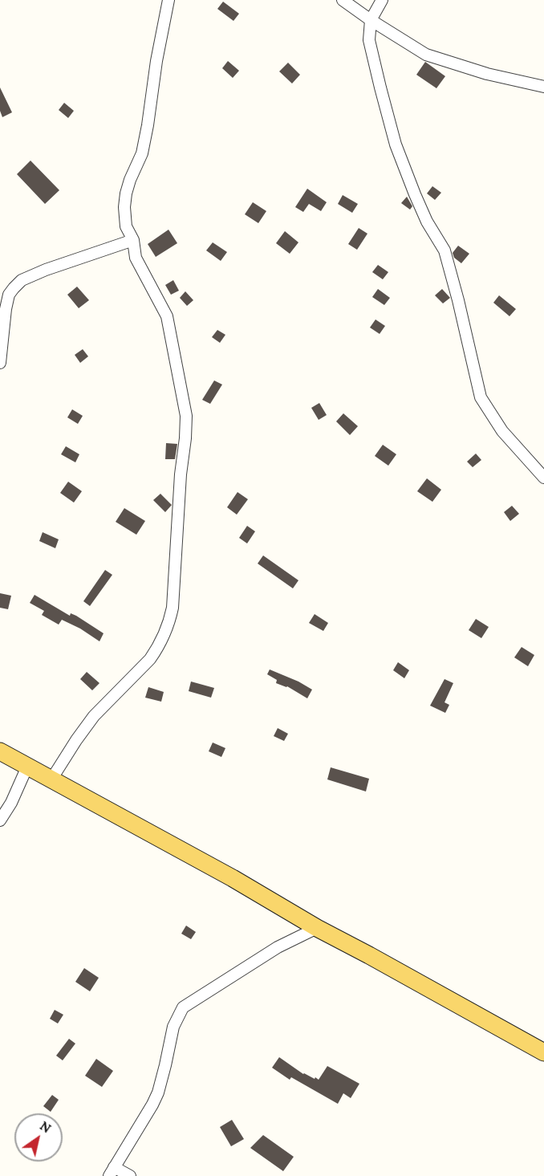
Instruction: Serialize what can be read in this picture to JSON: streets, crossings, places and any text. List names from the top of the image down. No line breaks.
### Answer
{"north":"top right"}
